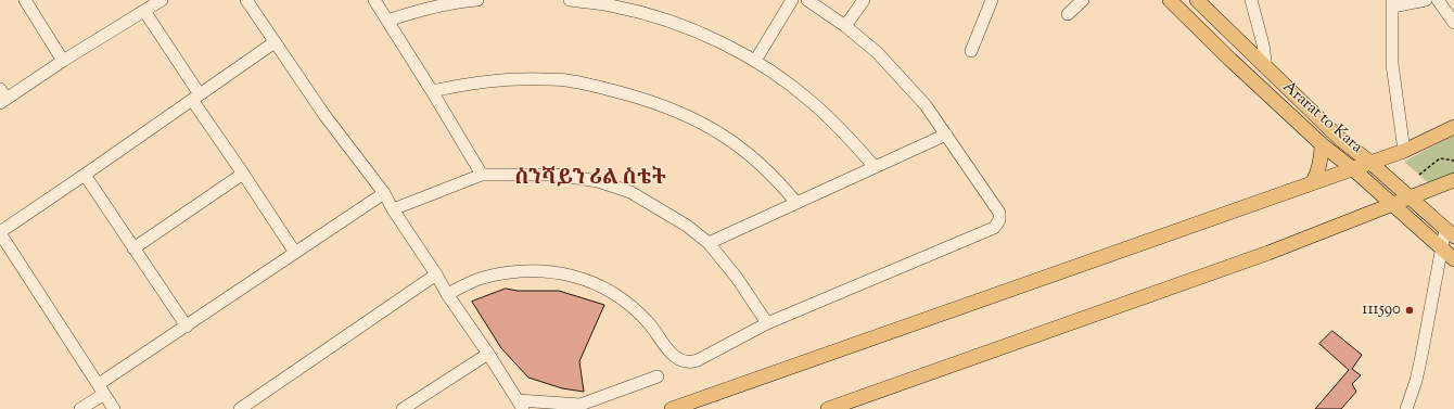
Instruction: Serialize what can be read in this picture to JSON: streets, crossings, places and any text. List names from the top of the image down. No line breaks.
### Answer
{"streets":{"main road":["Ararat to Kara"]},"districts":["ስንሻይን ሪል ስቴት"],"places":["111590"]}
